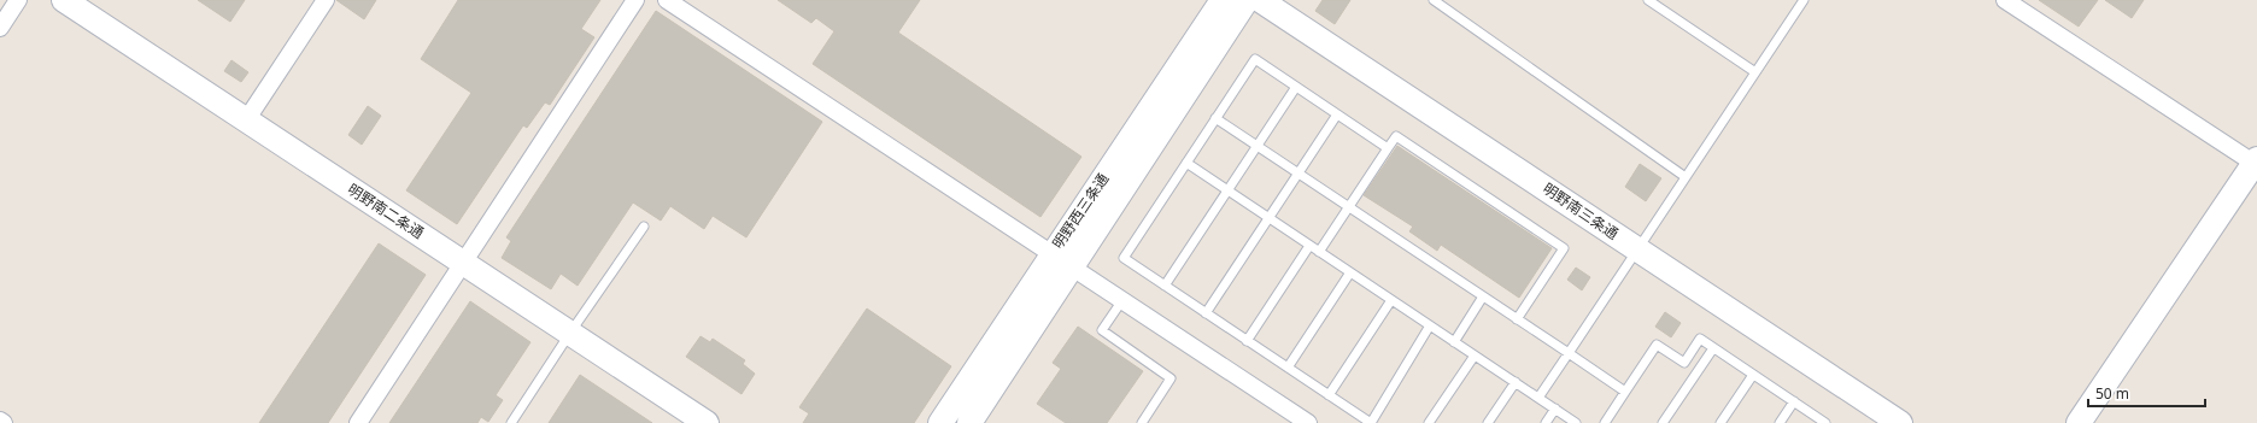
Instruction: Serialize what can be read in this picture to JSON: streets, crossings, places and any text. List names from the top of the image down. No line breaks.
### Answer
{"streets":{"street":["明野南二条通","明野西三条通","明野南三条通"]},"scale_bar":"50 m"}
